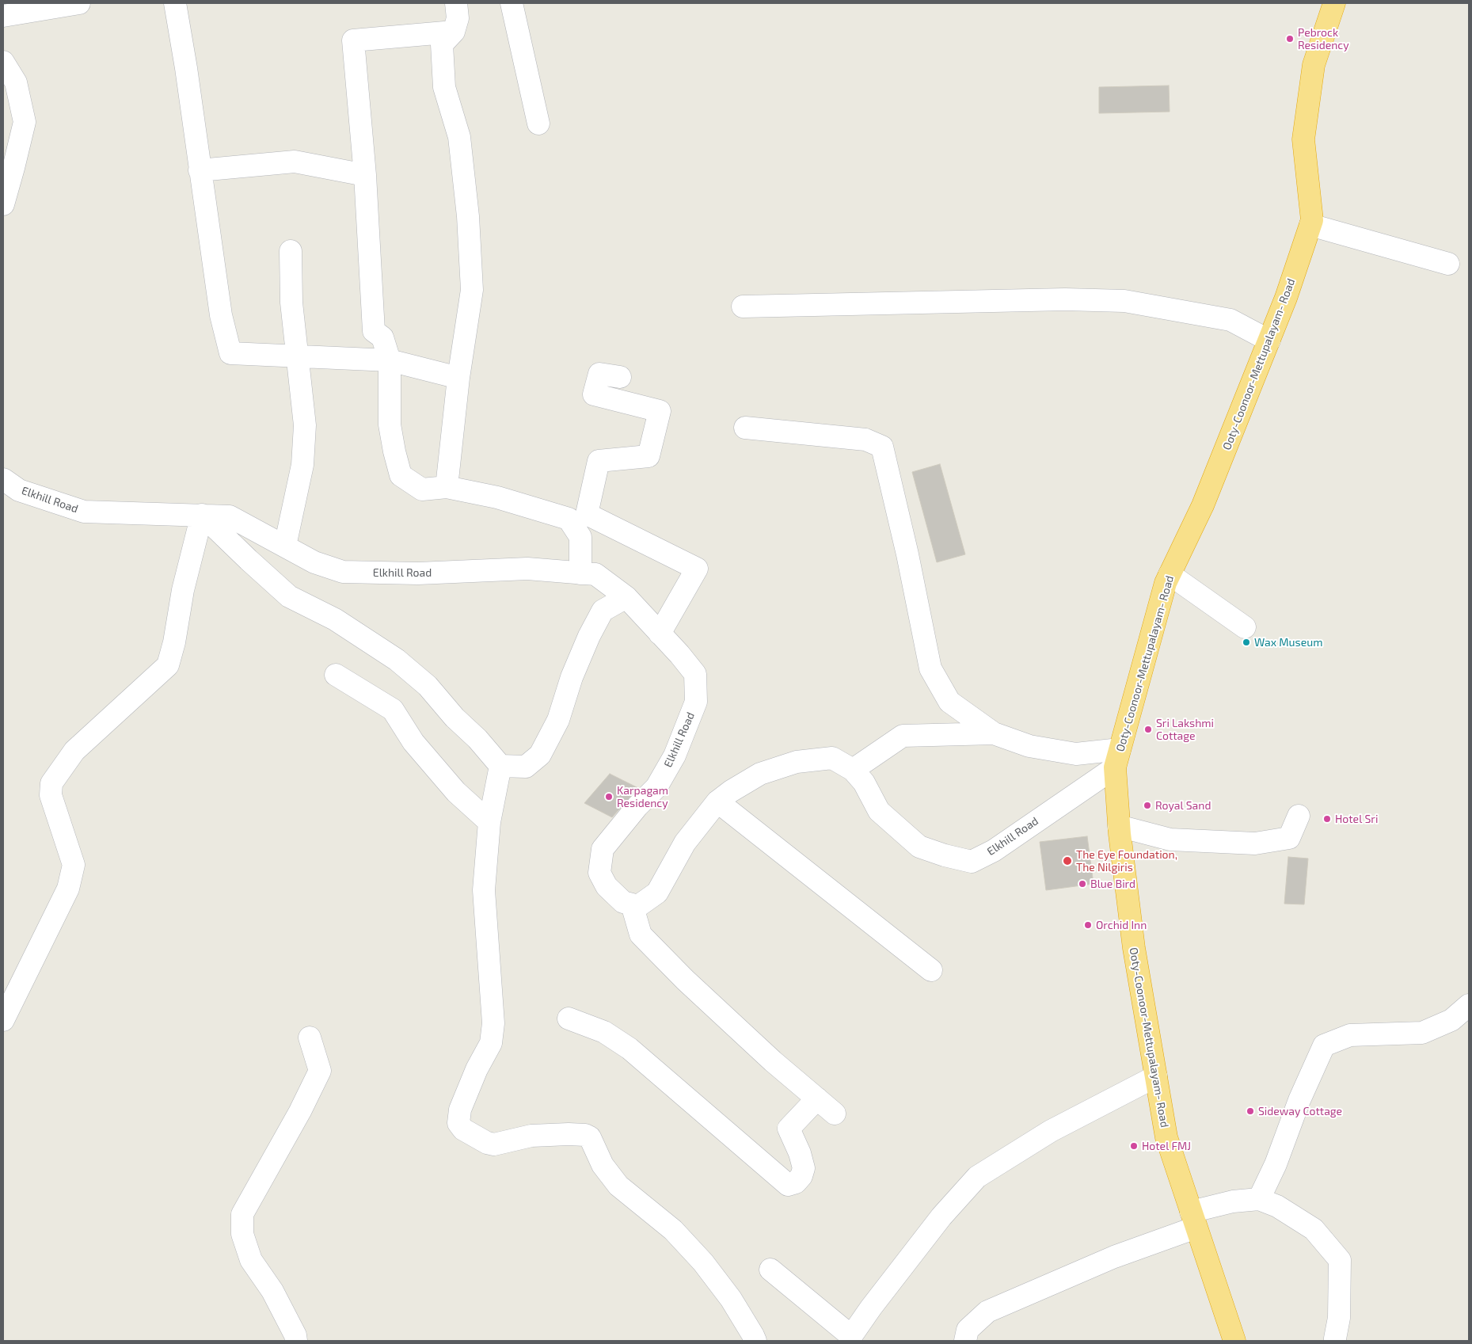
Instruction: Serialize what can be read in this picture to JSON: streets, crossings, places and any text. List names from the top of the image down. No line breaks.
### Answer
{"streets":{"highway":["Ooty-Coonoor-Mettupalayam- Road"],"street":["Elkhill Road"]},"crossings":[["Ooty-Coonoor-Mettupalayam- Road","Elkhill Road"]],"places":["Pebrock Residency","Wax Museum","Sri Lakshmi Cottage","Karpagam Residency","Royal Sand","Hotel Sri","The Eye Foundation, The Nilgiris","Blue Bird","Orchid Inn","Sideway Cottage","Hotel FMJ"]}
